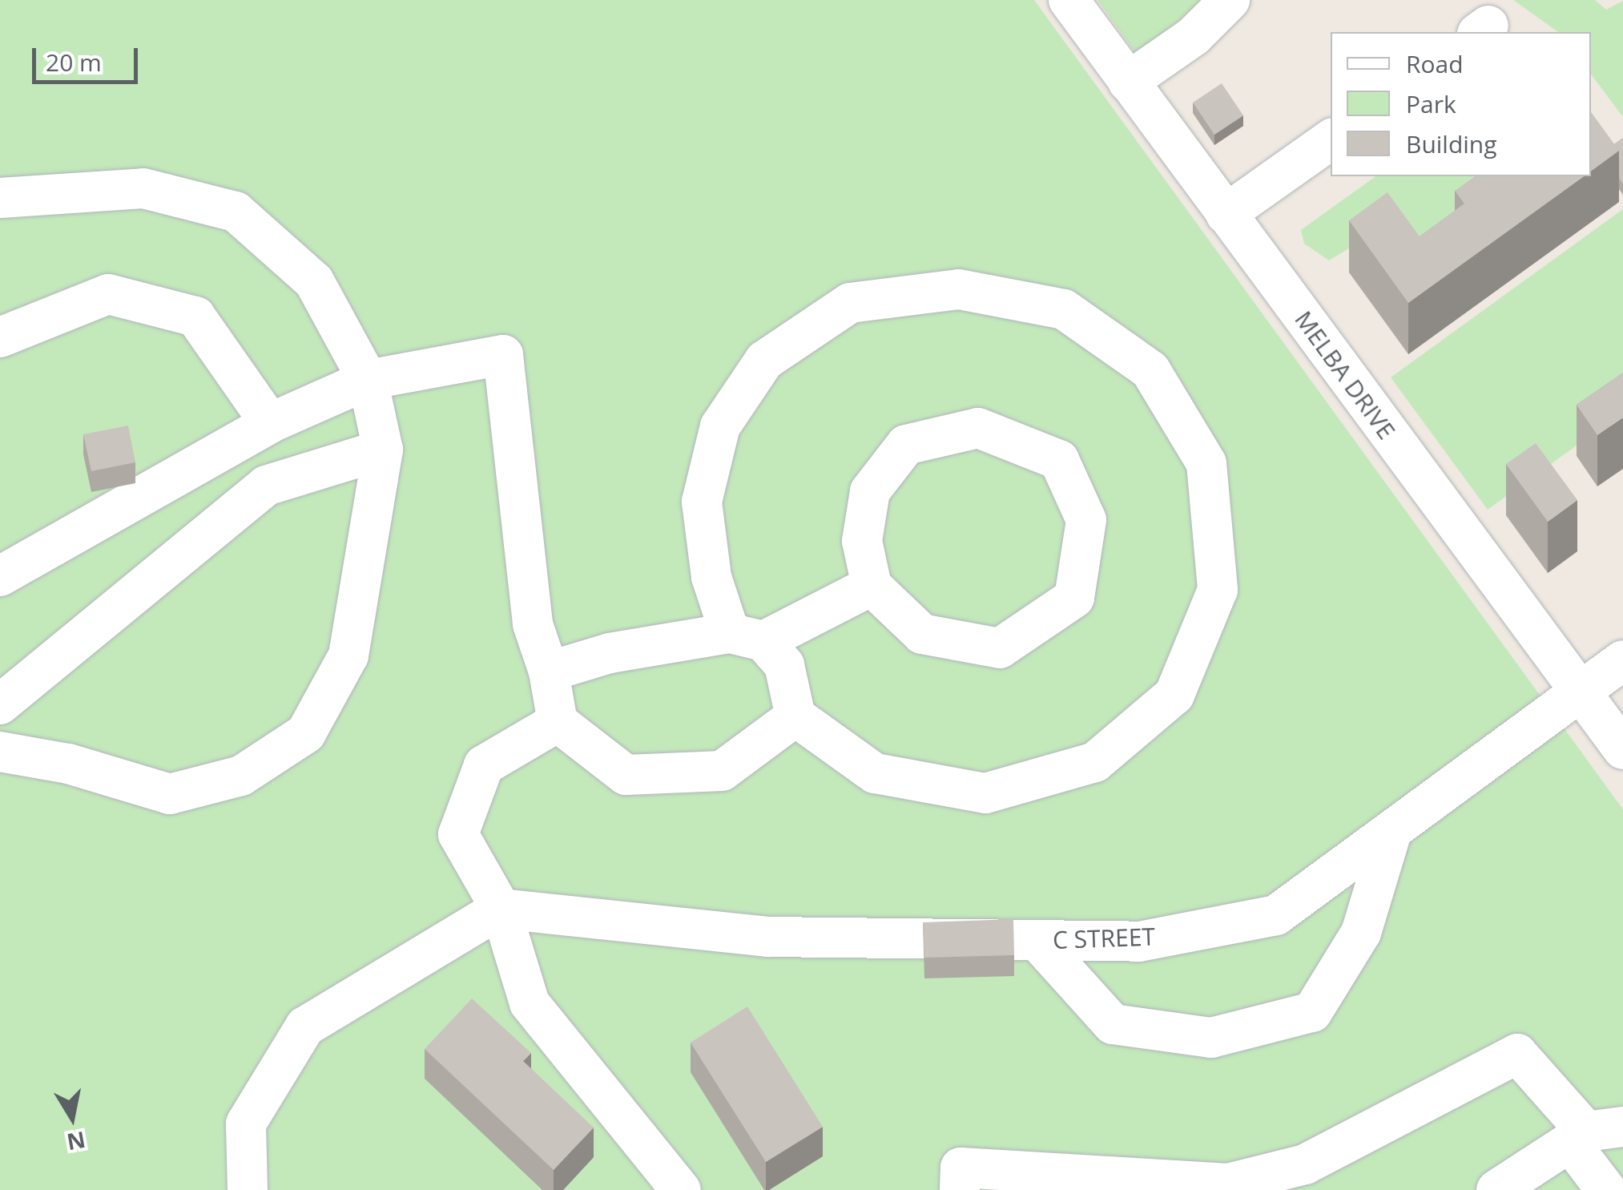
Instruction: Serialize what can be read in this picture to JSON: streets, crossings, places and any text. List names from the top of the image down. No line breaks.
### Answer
{"streets":{"street":["MELBA DRIVE","C STREET"]},"crossings":[["MELBA DRIVE","C STREET"]],"legend":["Road","Park","Building"],"scale_bar":"20 m","north":"bottom"}
